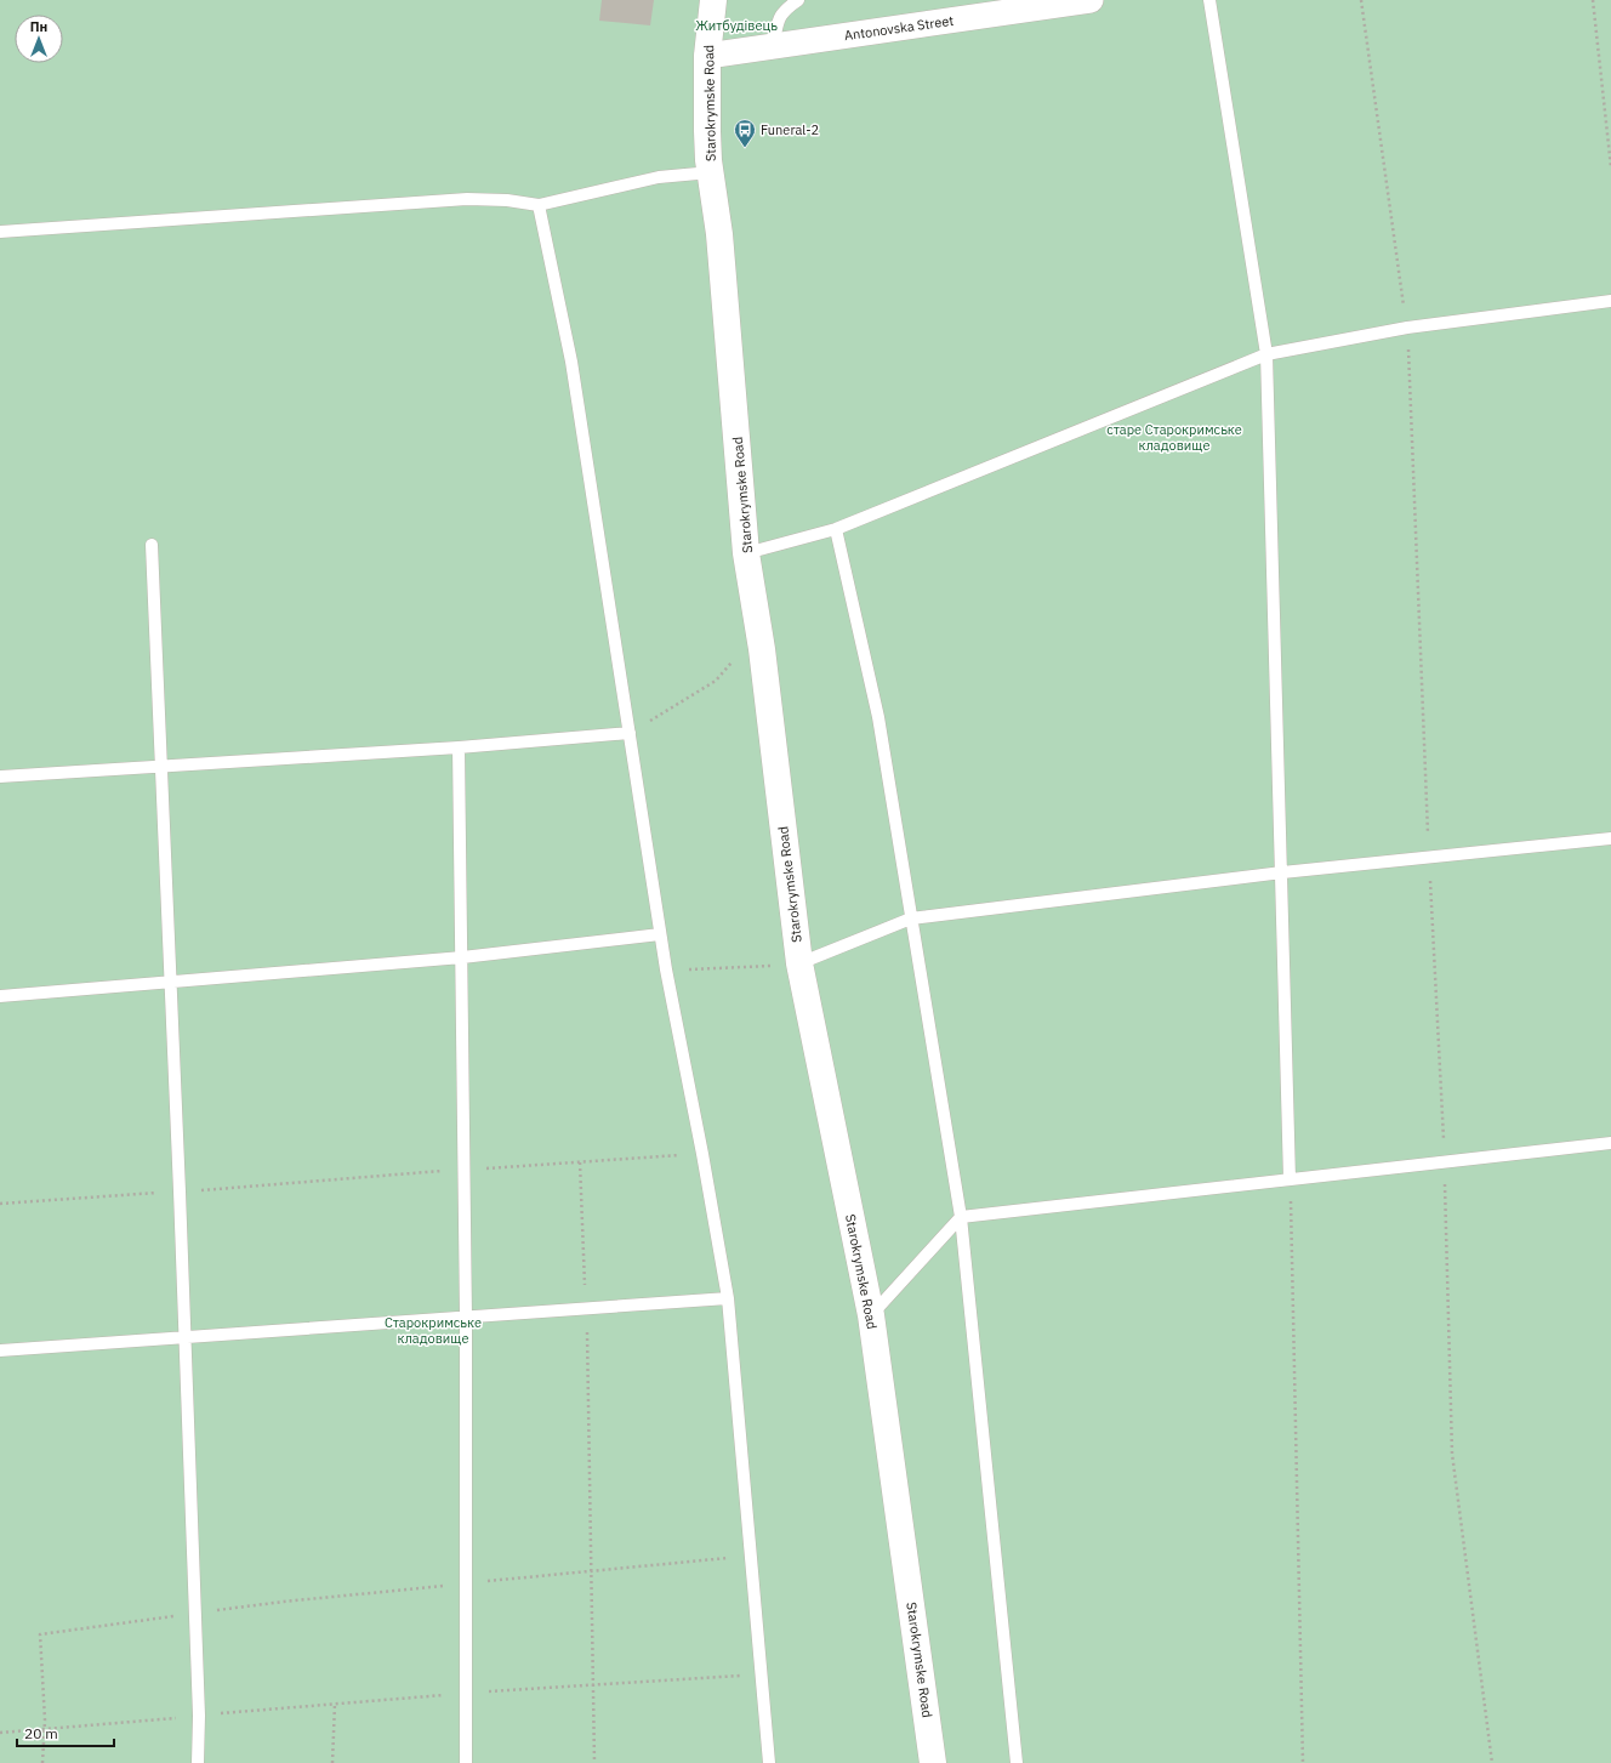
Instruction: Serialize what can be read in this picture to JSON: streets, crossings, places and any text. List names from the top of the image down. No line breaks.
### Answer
{"streets":{"street":["Antonovska Street","Starokrymske Road"]},"crossings":[["Antonovska Street","Starokrymske Road"]],"parks":["Житбудівець","старе Старокримське кладовище","Старокримське кладовище"],"places":{"bus stop":["Funeral-2"]},"scale_bar":"20 m","north":"top"}
